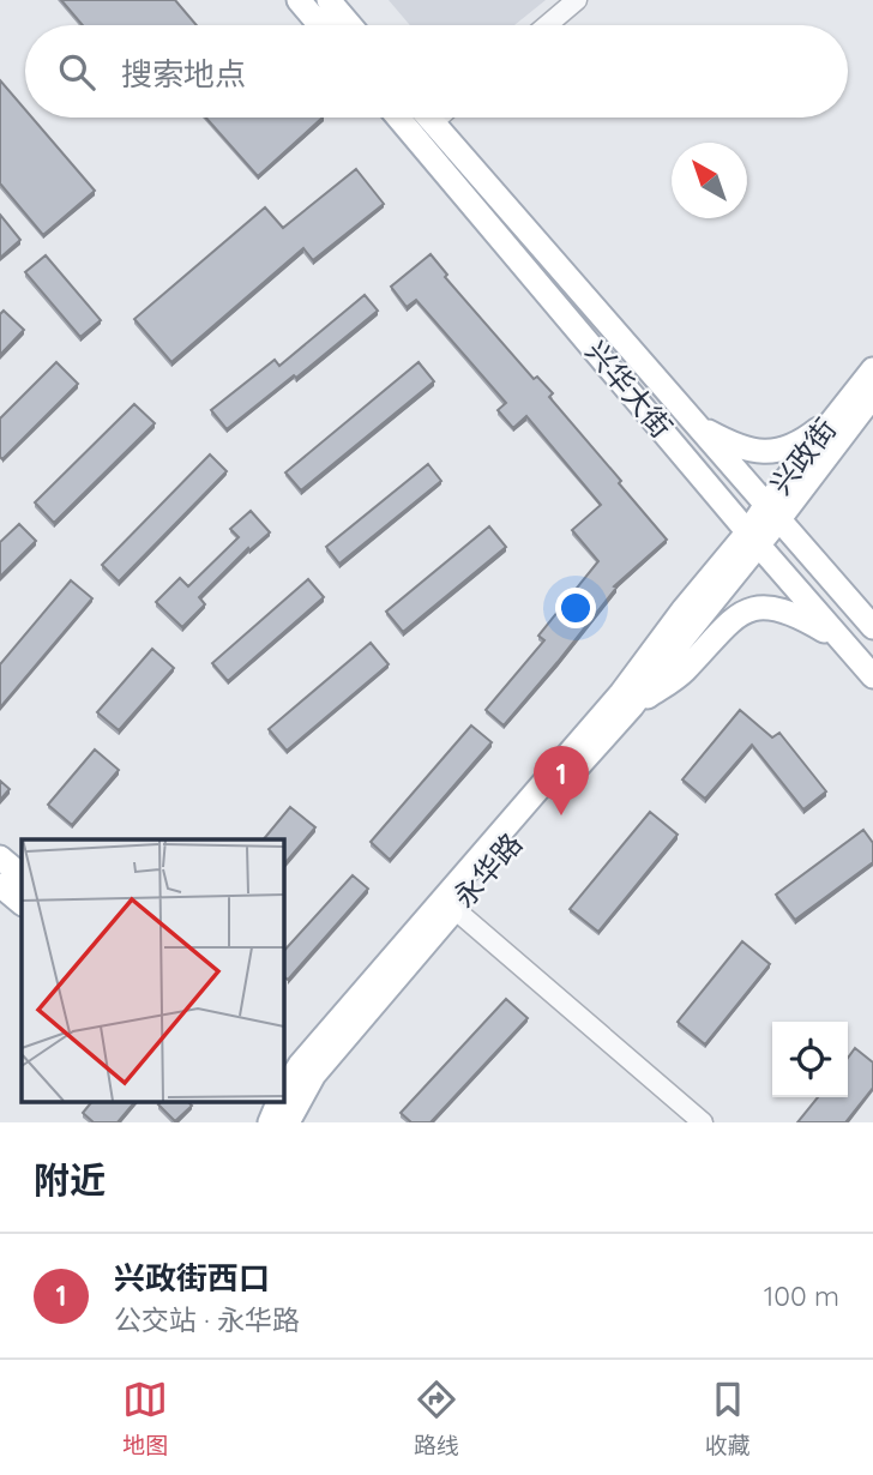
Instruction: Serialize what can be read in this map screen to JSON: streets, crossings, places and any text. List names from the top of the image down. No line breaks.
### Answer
{"streets":{"main road":["兴华大街","兴政街","永华路"]},"crossings":[["兴华大街","兴政街"],["兴华大街","永华路"]],"north":"top left","page":{"search":"搜索地点","pins":"1","heading":"附近","list":[{"mark":"1","name":"兴政街西口","note":"公交站 · 永华路","value":"100 m"}],"nav":["地图","路线","收藏"]}}
